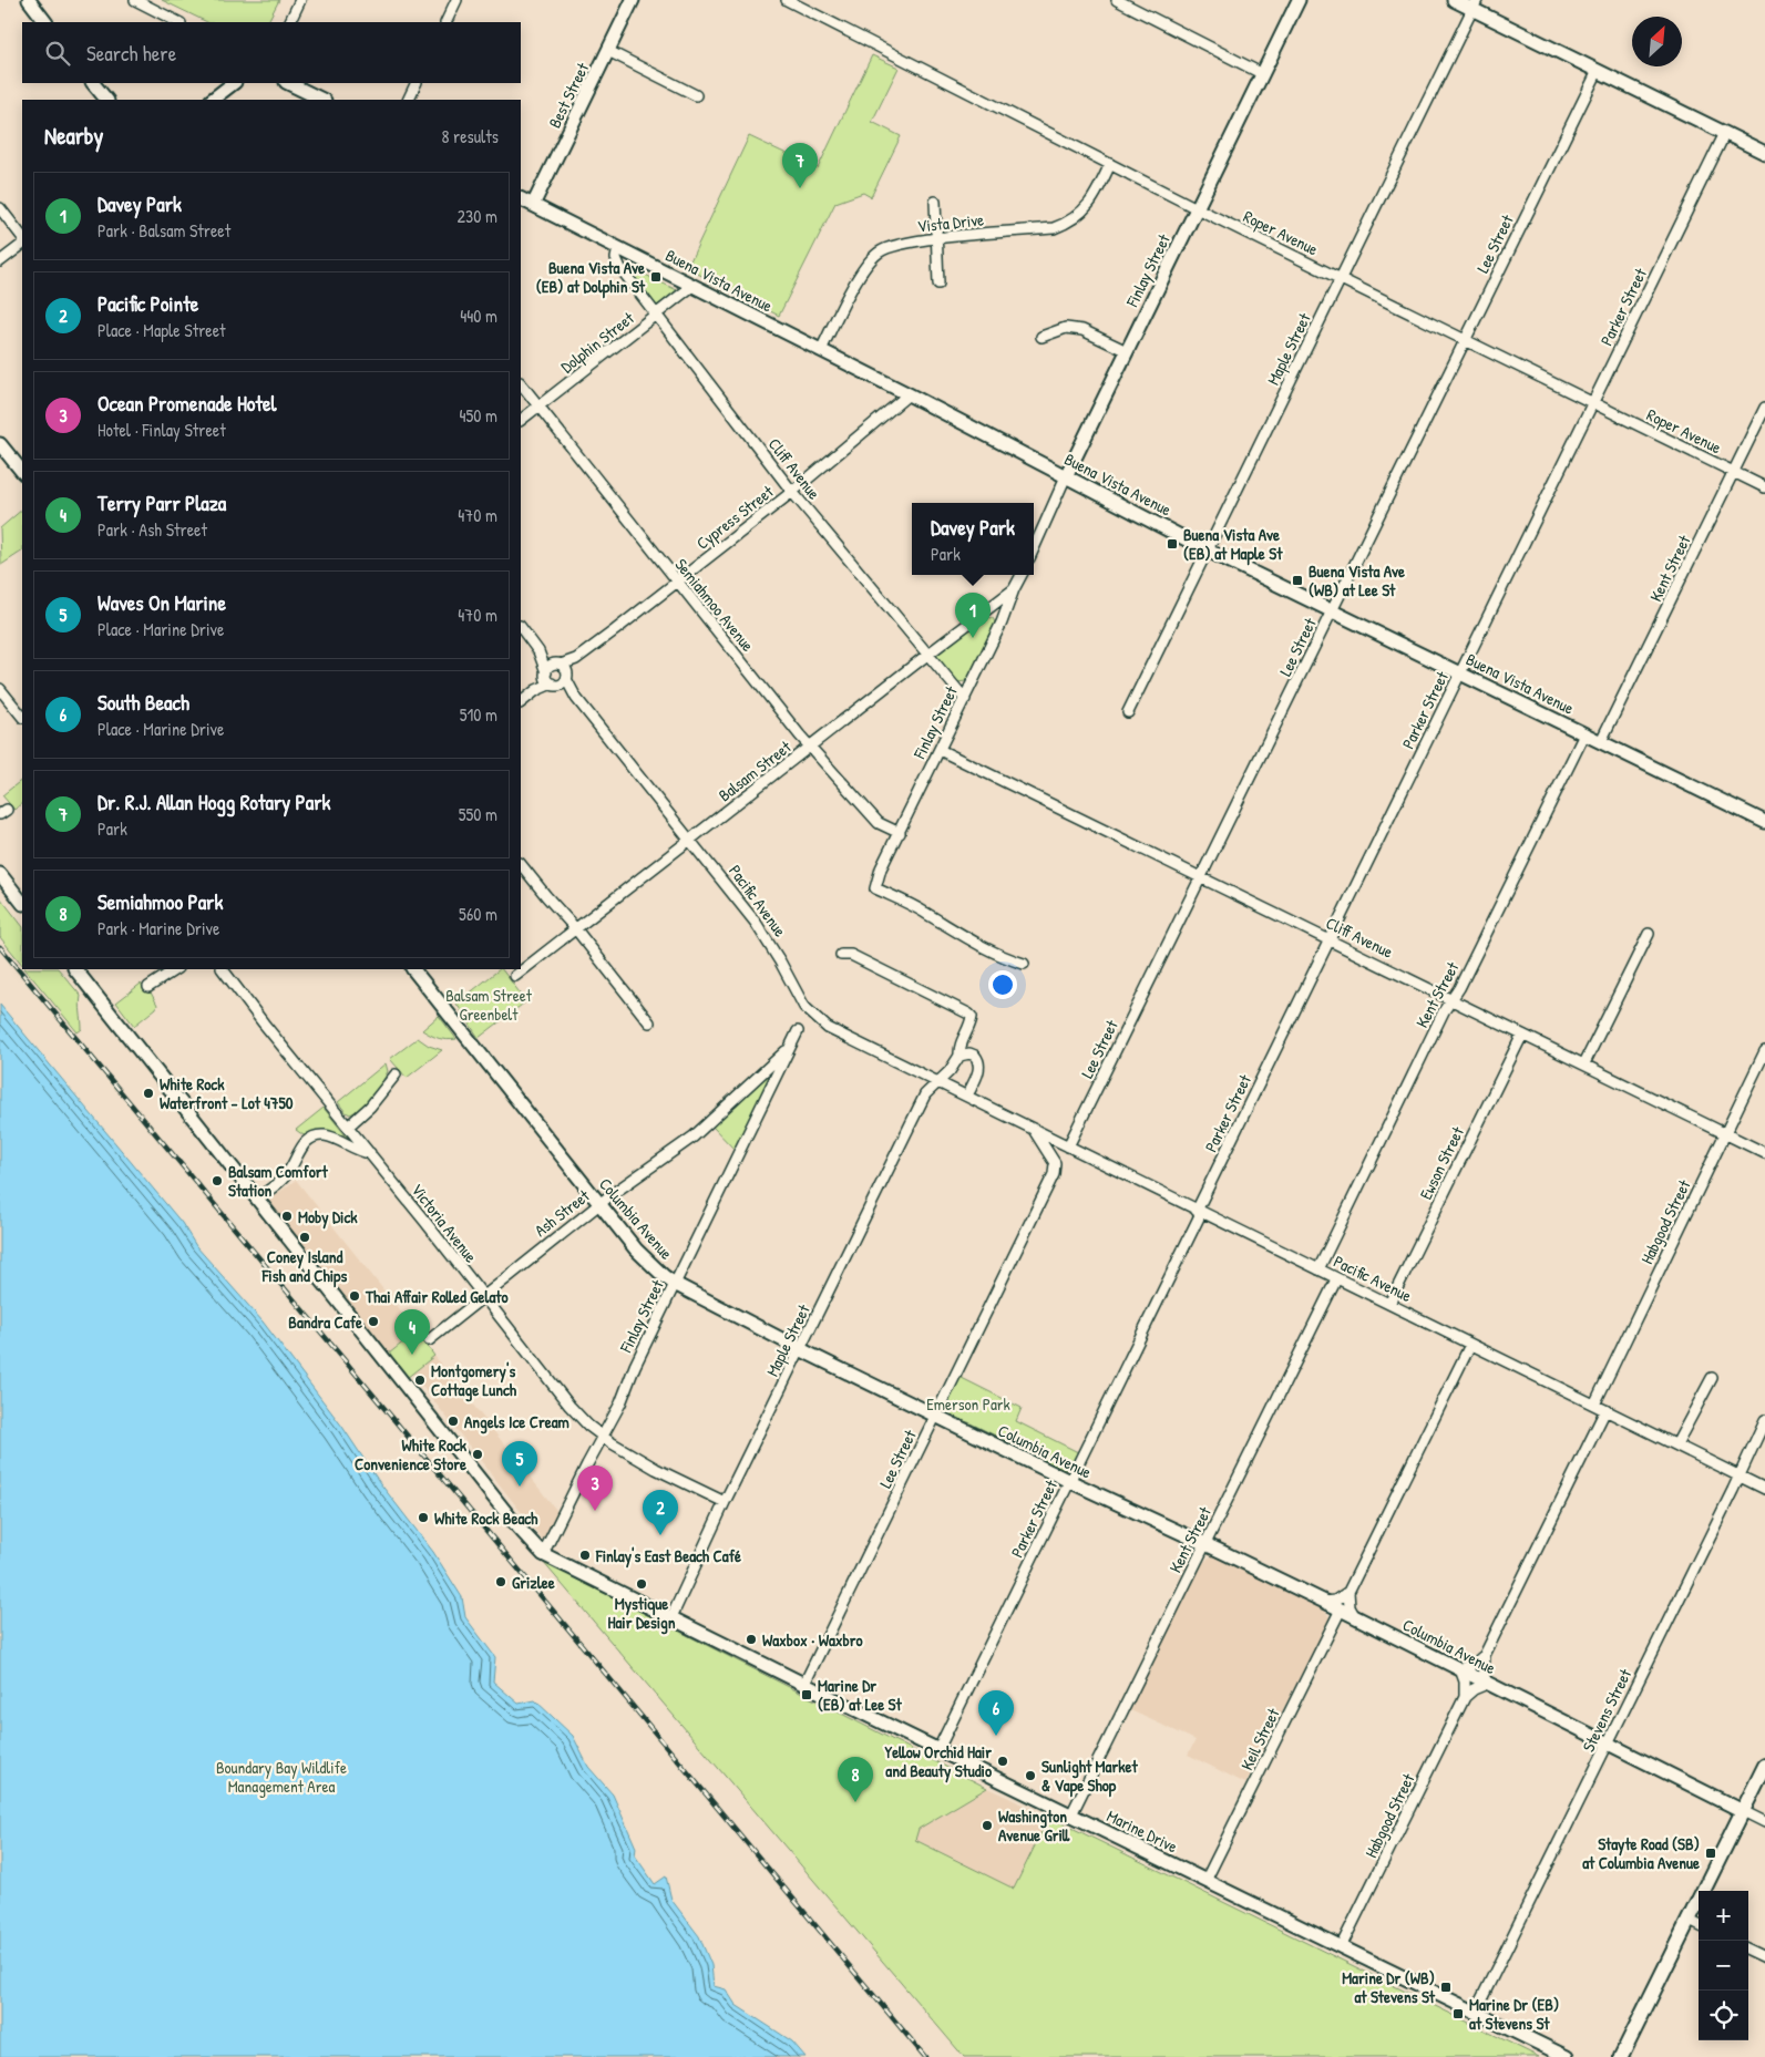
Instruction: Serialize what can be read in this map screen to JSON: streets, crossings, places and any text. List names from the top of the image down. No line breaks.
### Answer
{"streets":{"street":["Best Street","Vista Drive","Roper Avenue","Lee Street","Finlay Street","Buena Vista Avenue","Parker Street","Dolphin Street","Maple Street","Cliff Avenue","Cypress Street","Kent Street","Semiahmoo Avenue","Balsam Street","Pacific Avenue","Ewson Street","Ash Street","Columbia Avenue","Habgood Street","Victoria Avenue","Stevens Street","Keil Street","Marine Drive"]},"crossings":[["Best Street","Buena Vista Avenue"],["Vista Drive","Roper Avenue"],["Vista Drive","Buena Vista Avenue"],["Roper Avenue","Lee Street"],["Roper Avenue","Finlay Street"],["Roper Avenue","Parker Street"],["Roper Avenue","Maple Street"],["Roper Avenue","Kent Street"],["Lee Street","Buena Vista Avenue"],["Lee Street","Cliff Avenue"],["Lee Street","Pacific Avenue"],["Lee Street","Columbia Avenue"],["Lee Street","Marine Drive"],["Finlay Street","Buena Vista Avenue"],["Finlay Street","Cliff Avenue"],["Finlay Street","Semiahmoo Avenue"],["Finlay Street","Balsam Street"],["Finlay Street","Ash Street"],["Finlay Street","Columbia Avenue"],["Finlay Street","Victoria Avenue"],["Finlay Street","Marine Drive"],["Buena Vista Avenue","Parker Street"],["Buena Vista Avenue","Dolphin Street"],["Buena Vista Avenue","Maple Street"],["Buena Vista Avenue","Cliff Avenue"],["Buena Vista Avenue","Cypress Street"],["Buena Vista Avenue","Kent Street"],["Parker Street","Cliff Avenue"],["Parker Street","Pacific Avenue"],["Parker Street","Columbia Avenue"],["Parker Street","Marine Drive"],["Dolphin Street","Cliff Avenue"],["Dolphin Street","Semiahmoo Avenue"],["Maple Street","Pacific Avenue"],["Maple Street","Columbia Avenue"],["Maple Street","Victoria Avenue"],["Maple Street","Marine Drive"],["Cliff Avenue","Cypress Street"],["Cliff Avenue","Kent Street"],["Cliff Avenue","Balsam Street"],["Cliff Avenue","Ewson Street"],["Cliff Avenue","Habgood Street"],["Cypress Street","Semiahmoo Avenue"],["Cypress Street","Pacific Avenue"],["Kent Street","Pacific Avenue"],["Kent Street","Columbia Avenue"],["Kent Street","Marine Drive"],["Semiahmoo Avenue","Balsam Street"],["Balsam Street","Pacific Avenue"],["Pacific Avenue","Ewson Street"],["Pacific Avenue","Habgood Street"],["Pacific Avenue","Stevens Street"],["Ash Street","Columbia Avenue"],["Ash Street","Victoria Avenue"],["Columbia Avenue","Stevens Street"],["Columbia Avenue","Keil Street"],["Habgood Street","Marine Drive"],["Stevens Street","Marine Drive"],["Keil Street","Marine Drive"]],"parks":["Balsam Street Greenbelt","Emerson Park","Boundary Bay Wildlife Management Area"],"places":{"transit":["Buena Vista Ave (EB) at Dolphin St","Buena Vista Ave (EB) at Maple St","Buena Vista Ave (WB) at Lee St","Marine Dr (EB) at Lee St","Stayte Road (SB) at Columbia Avenue","Marine Dr (WB) at Stevens St","Marine Dr (EB) at Stevens St"],"other":["White Rock Waterfront - Lot 4750","Balsam Comfort Station","Moby Dick","Coney Island Fish and Chips","Thai Affair Rolled Gelato","Bandra Cafe","Montgomery's Cottage Lunch","Angels Ice Cream","White Rock Convenience Store","White Rock Beach","Finlay's East Beach Café","Grizlee","Mystique Hair Design","Waxbox · Waxbro","Yellow Orchid Hair and Beauty Studio","Sunlight Market & Vape Shop","Washington Avenue Grill"]},"north":"top right","page":{"search":"Search here","heading":["Nearby","8 results"],"pins":["7","1","4","5","3","2","6","8"],"list":[{"mark":"1","name":"Davey Park","note":"Park · Balsam Street","value":"230 m"},{"mark":"2","name":"Pacific Pointe","note":"Place · Maple Street","value":"440 m"},{"mark":"3","name":"Ocean Promenade Hotel","note":"Hotel · Finlay Street","value":"450 m"},{"mark":"4","name":"Terry Parr Plaza","note":"Park · Ash Street","value":"470 m"},{"mark":"5","name":"Waves On Marine","note":"Place · Marine Drive","value":"470 m"},{"mark":"6","name":"South Beach","note":"Place · Marine Drive","value":"510 m"},{"mark":"7","name":"Dr. R.J. Allan Hogg Rotary Park","note":"Park","value":"550 m"},{"mark":"8","name":"Semiahmoo Park","note":"Park · Marine Drive","value":"560 m"}],"popup":["Davey Park","Park"],"map_buttons":["+","−"]}}
